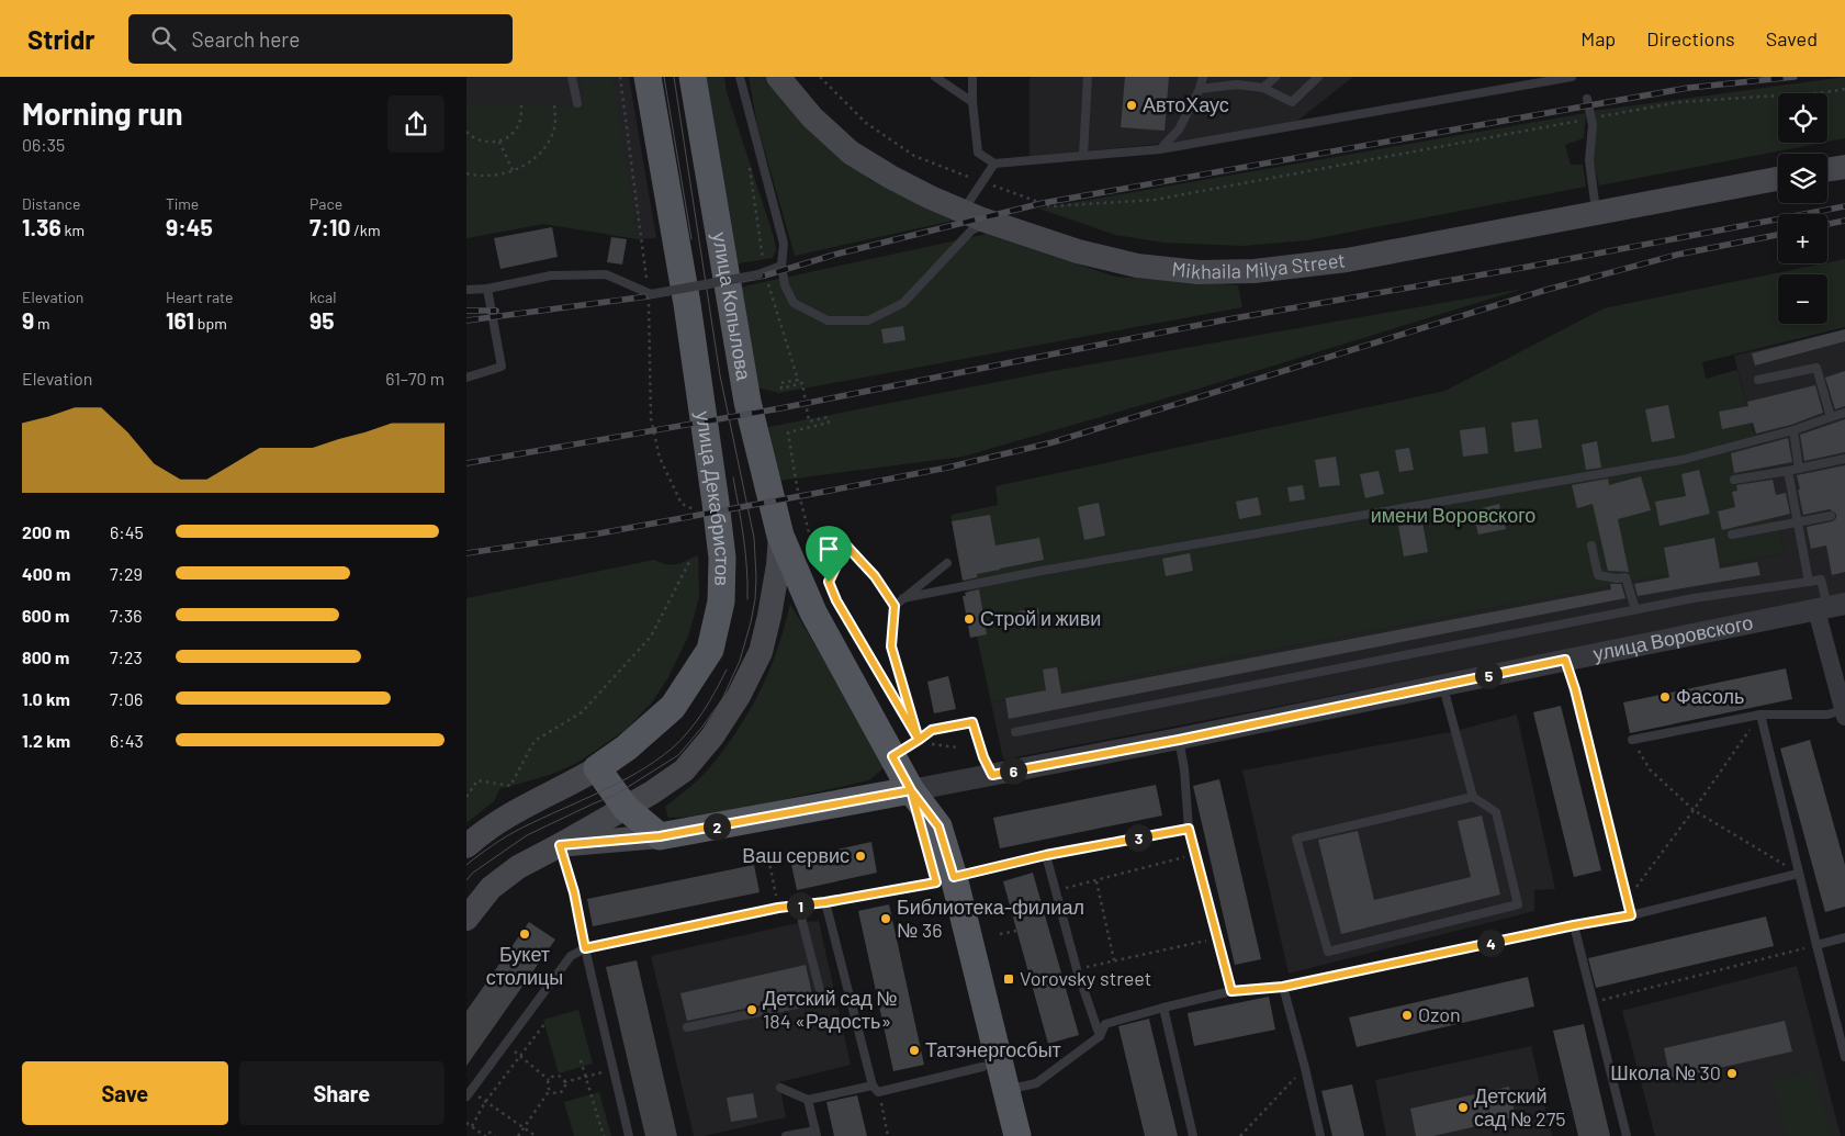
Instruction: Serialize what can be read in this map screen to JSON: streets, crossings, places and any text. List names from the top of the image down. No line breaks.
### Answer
{"streets":{"main road":["Mikhaila Milya Street","улица Копылова","улица Декабристов","улица Воровского"]},"crossings":[["улица Копылова","улица Воровского"]],"parks":["имени Воровского"],"places":{"other":["АвтоХаус","Строй и живи","Фасоль","Ваш сервис","Библиотека-филиал № 36","Букет столицы","Детский сад № 184 «Радость»","Ozon","Татэнергосбыт","Школа № 30","Детский сад № 275"],"transit":["Vorovsky street"]},"page":{"header":"Stridr","search":"Search here","nav":["Map","Directions","Saved"],"heading":["Morning run","06:35"],"map_buttons":["+","−"],"stats":[["Distance","1.36 km"],["Time","9:45"],["Pace","7:10 /km"],["Elevation","9 m"],["Heart rate","161 bpm"],["kcal","95"]],"chart":["Elevation","61–70 m"],"list":[{"name":"200 m","note":"6:45"},{"name":"400 m","note":"7:29"},{"name":"600 m","note":"7:36"},{"name":"800 m","note":"7:23"},{"name":"1.0 km","note":"7:06"},{"name":"1.2 km","note":"6:43"}],"pins":["5","6","2","3","1","4"],"buttons":["Save","Share"]}}
